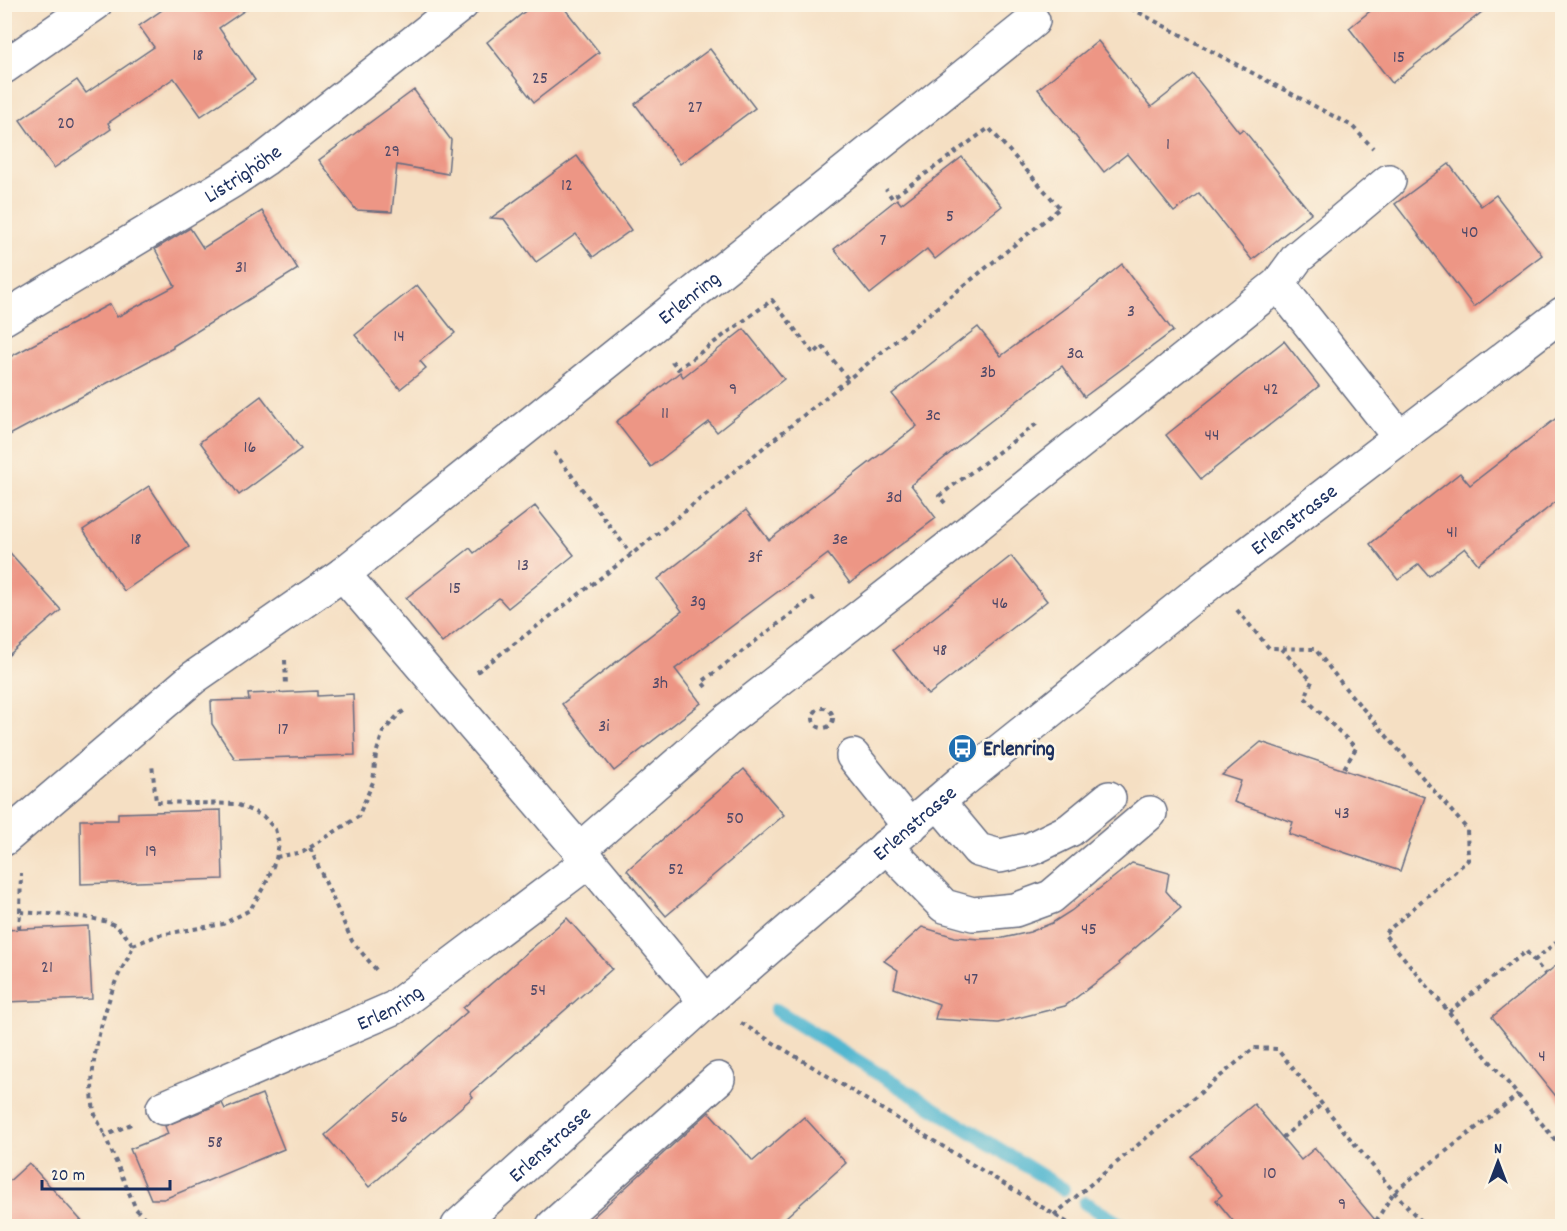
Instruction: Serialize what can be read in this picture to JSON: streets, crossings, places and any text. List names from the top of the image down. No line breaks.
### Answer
{"streets":{"street":["Listrighöhe","Erlenring","Erlenstrasse"]},"places":{"bus stop":["Erlenring"]},"house_numbers":["18","15","25","27","20","1","29","12","5","40","7","31","3","14","3a","3b","9","42","11","3c","44","16","3d","41","18","3e","3f","13","15","3g","46","48","3h","3i","17","43","50","19","52","45","21","47","54","4","56","58","10","9"],"scale_bar":"20 m","north":"top"}
